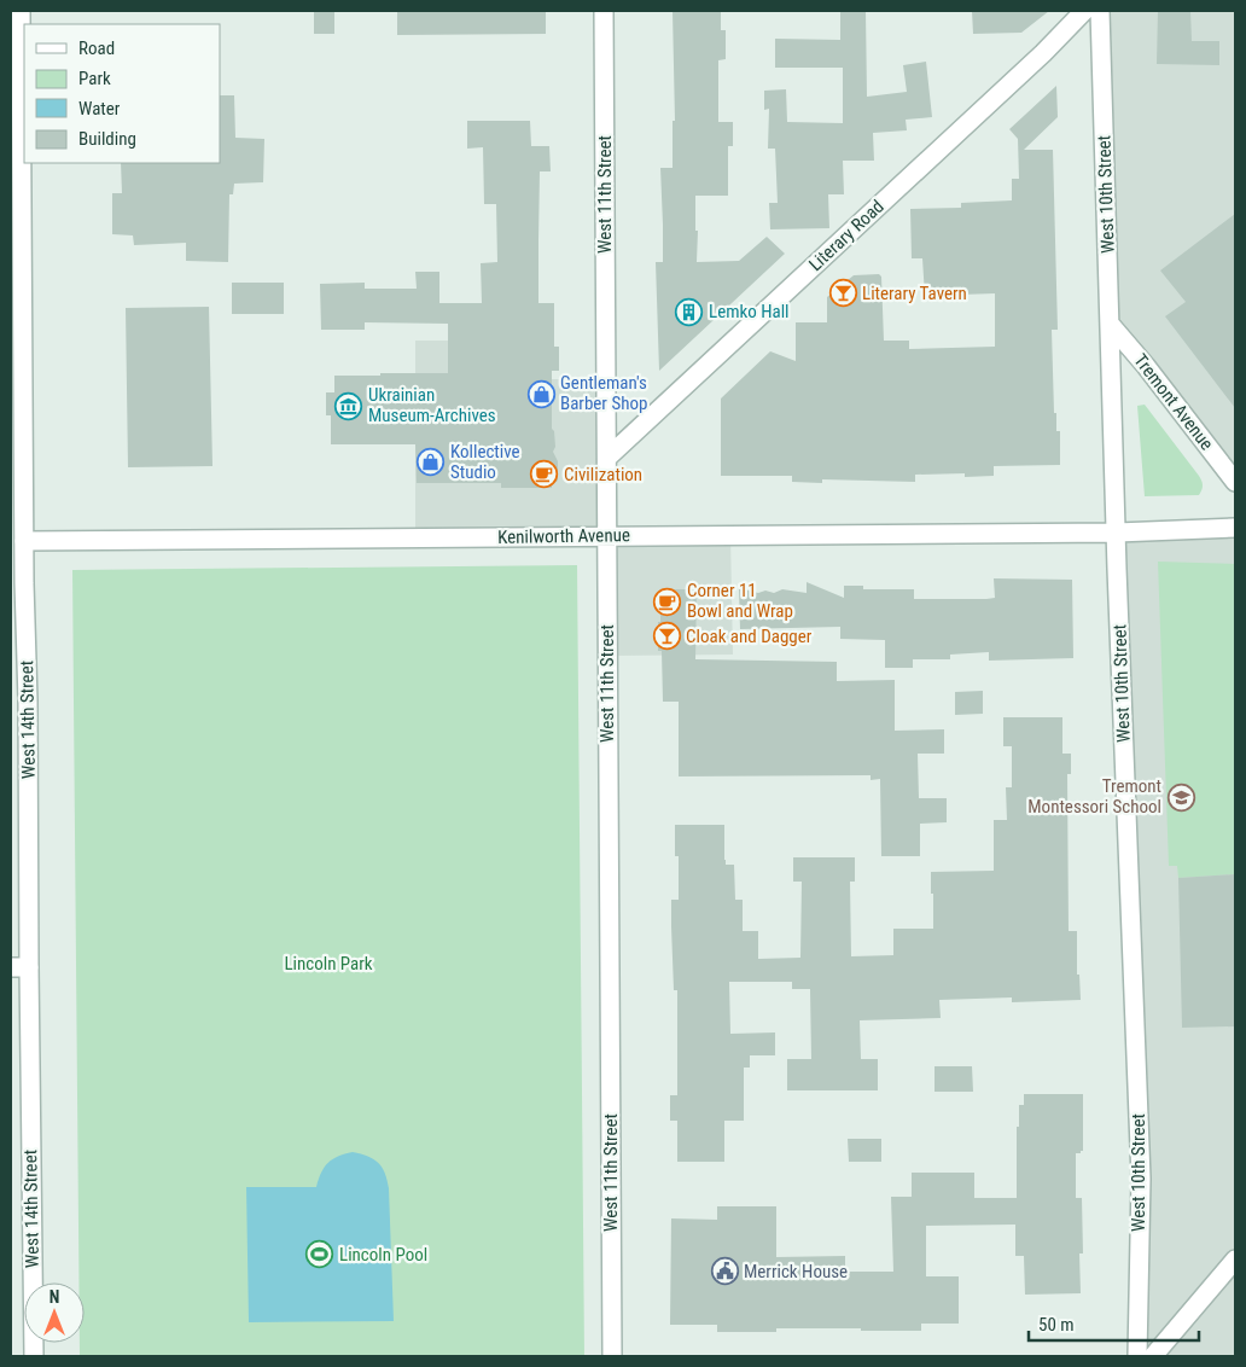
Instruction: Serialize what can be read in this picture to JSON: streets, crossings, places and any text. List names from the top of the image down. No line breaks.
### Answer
{"streets":{"street":["West 11th Street","West 10th Street","Literary Road","Tremont Avenue","Kenilworth Avenue","West 14th Street"]},"crossings":[["West 11th Street","Literary Road"],["West 11th Street","Kenilworth Avenue"],["West 10th Street","Tremont Avenue"],["West 10th Street","Kenilworth Avenue"],["Kenilworth Avenue","West 14th Street"]],"parks":["Lincoln Park"],"places":{"bar":["Literary Tavern","Cloak and Dagger"],"building":["Lemko Hall"],"shop":["Gentleman's Barber Shop","Kollective Studio"],"museum":["Ukrainian Museum-Archives"],"cafe":["Civilization","Corner 11 Bowl and Wrap"],"school or university":["Tremont Montessori School"],"sports":["Lincoln Pool"],"public building":["Merrick House"]},"legend":["Road","Park","Water","Building"],"scale_bar":"50 m","north":"top"}
